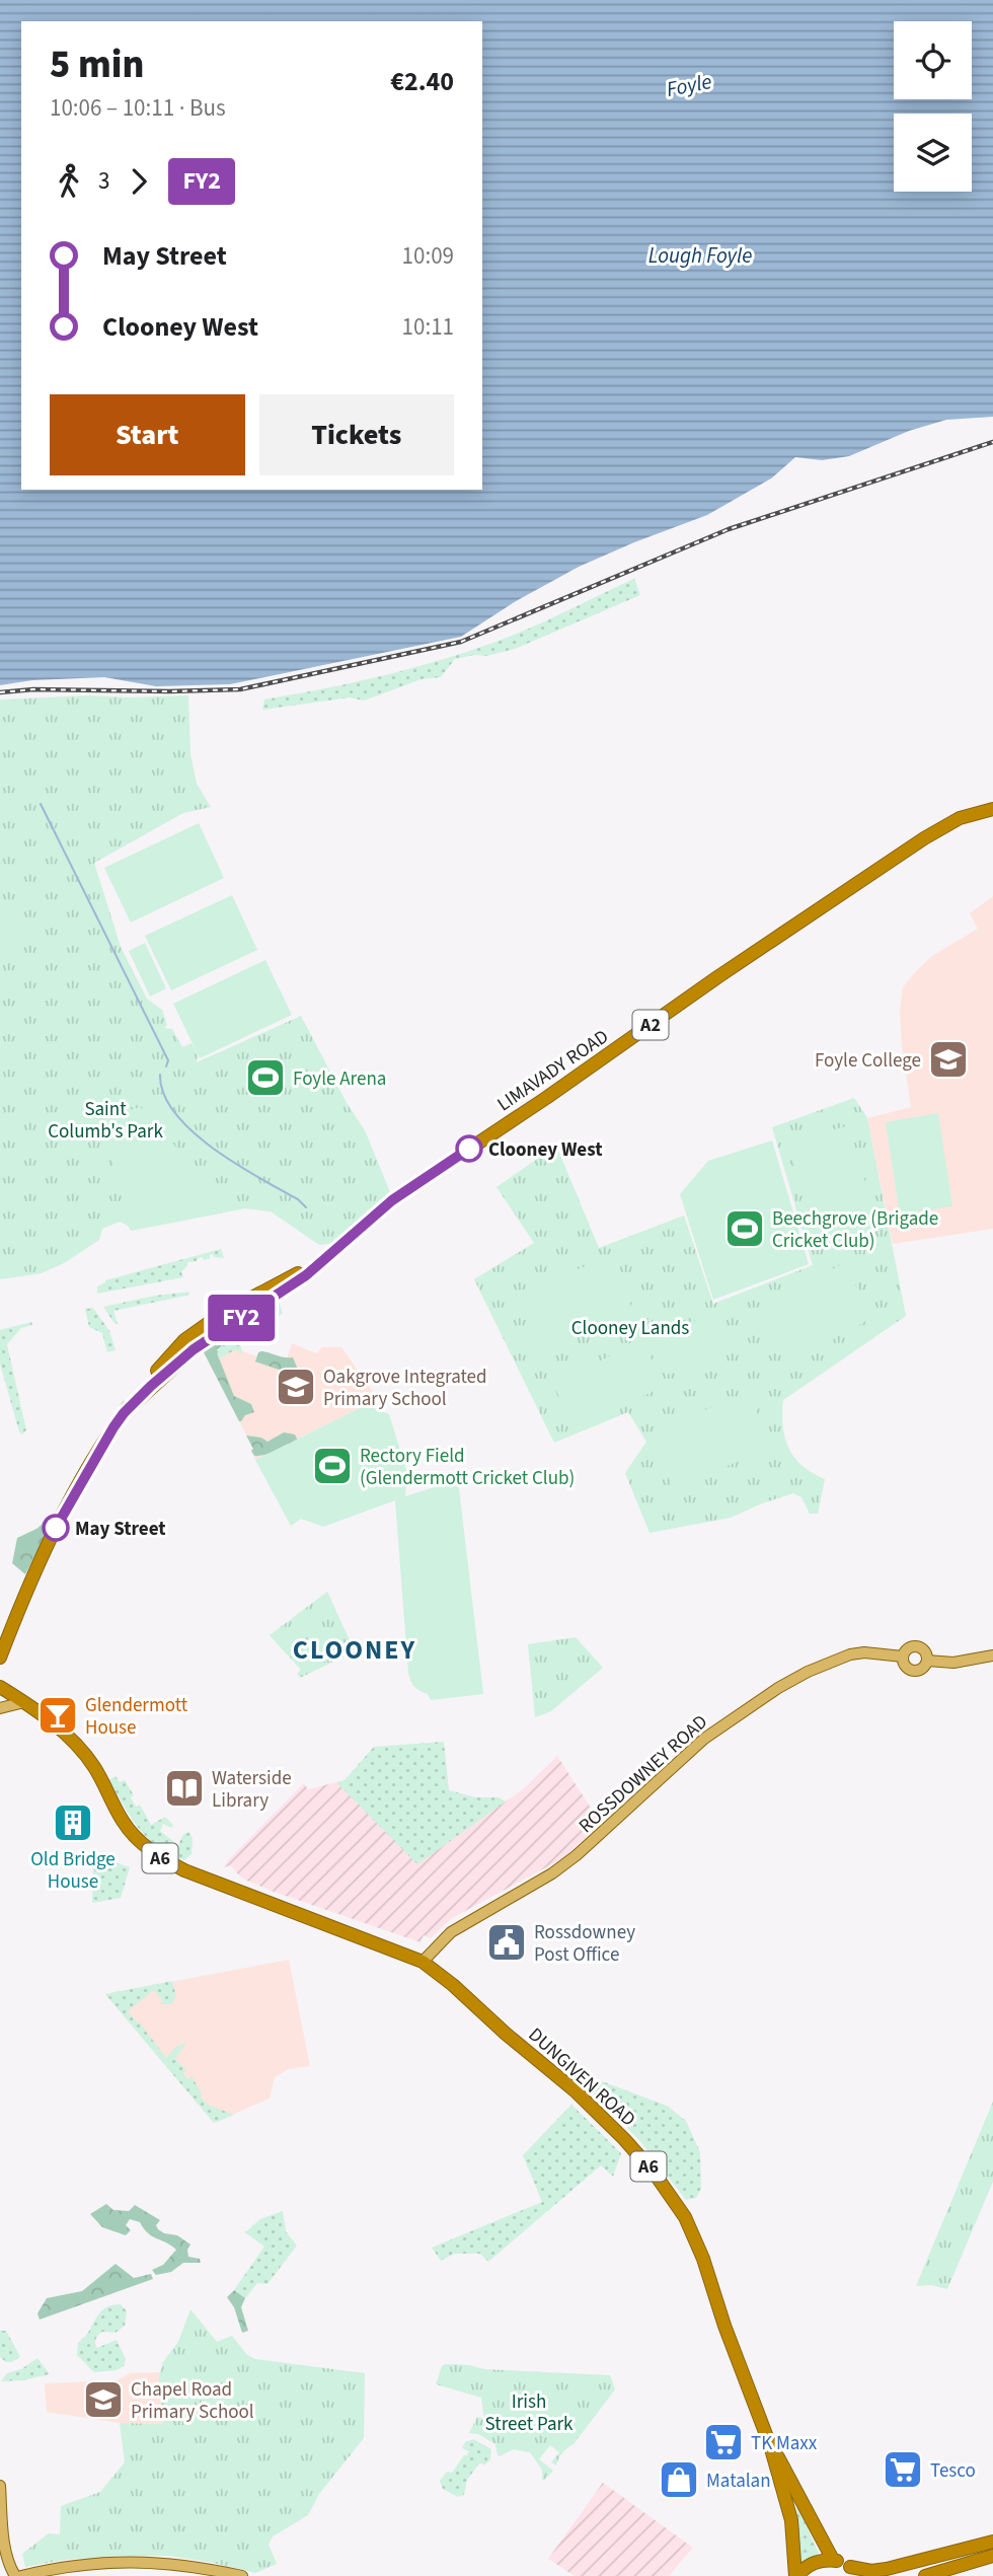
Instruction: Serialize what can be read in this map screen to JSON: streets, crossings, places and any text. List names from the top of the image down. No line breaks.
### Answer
{"streets":{"highway":["A2","LIMAVADY ROAD","A6","DUNGIVEN ROAD"],"main road":["ROSSDOWNEY ROAD"]},"crossings":[["ROSSDOWNEY ROAD","DUNGIVEN ROAD"],["A6","DUNGIVEN ROAD"]],"districts":["CLOONEY"],"water":["Foyle","Lough Foyle"],"parks":["Saint Columb's Park","Clooney Lands","Irish Street Park"],"places":{"school or university":["Foyle College","Oakgrove Integrated Primary School","Chapel Road Primary School"],"sports":["Foyle Arena","Beechgrove (Brigade Cricket Club)","Rectory Field (Glendermott Cricket Club)"],"other":["Clooney West","May Street"],"bar":["Glendermott House"],"library":["Waterside Library"],"building":["Old Bridge House"],"public building":["Rossdowney Post Office"],"supermarket":["TK Maxx","Tesco"],"shop":["Matalan"]},"lines":["bus line FY2"],"page":{"on_map":"FY2","heading":["5 min","10:06 – 10:11 · Bus","€2.40"],"legs":["3","FY2"],"list":[{"name":"May Street","value":"10:09"},{"name":"Clooney West","value":"10:11"}],"buttons":["Start","Tickets"]}}
